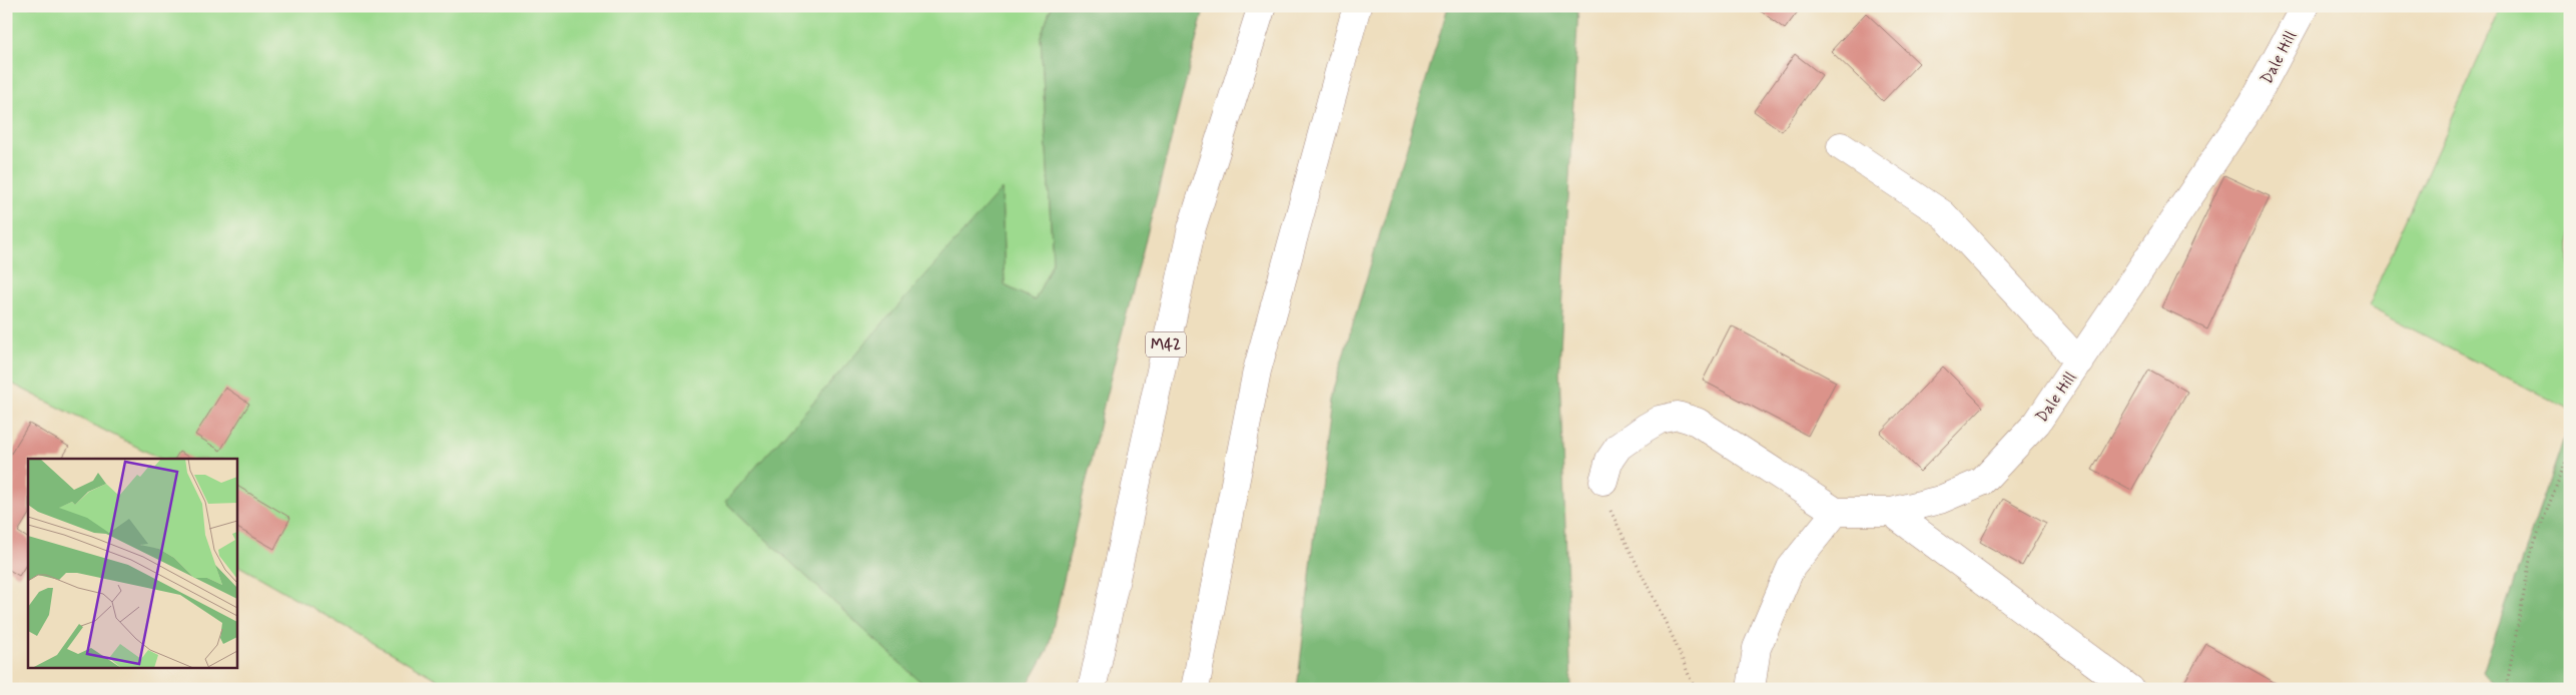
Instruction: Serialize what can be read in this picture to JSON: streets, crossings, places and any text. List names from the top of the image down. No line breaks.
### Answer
{"streets":{"main road":["Dale Hill","M42"]}}
